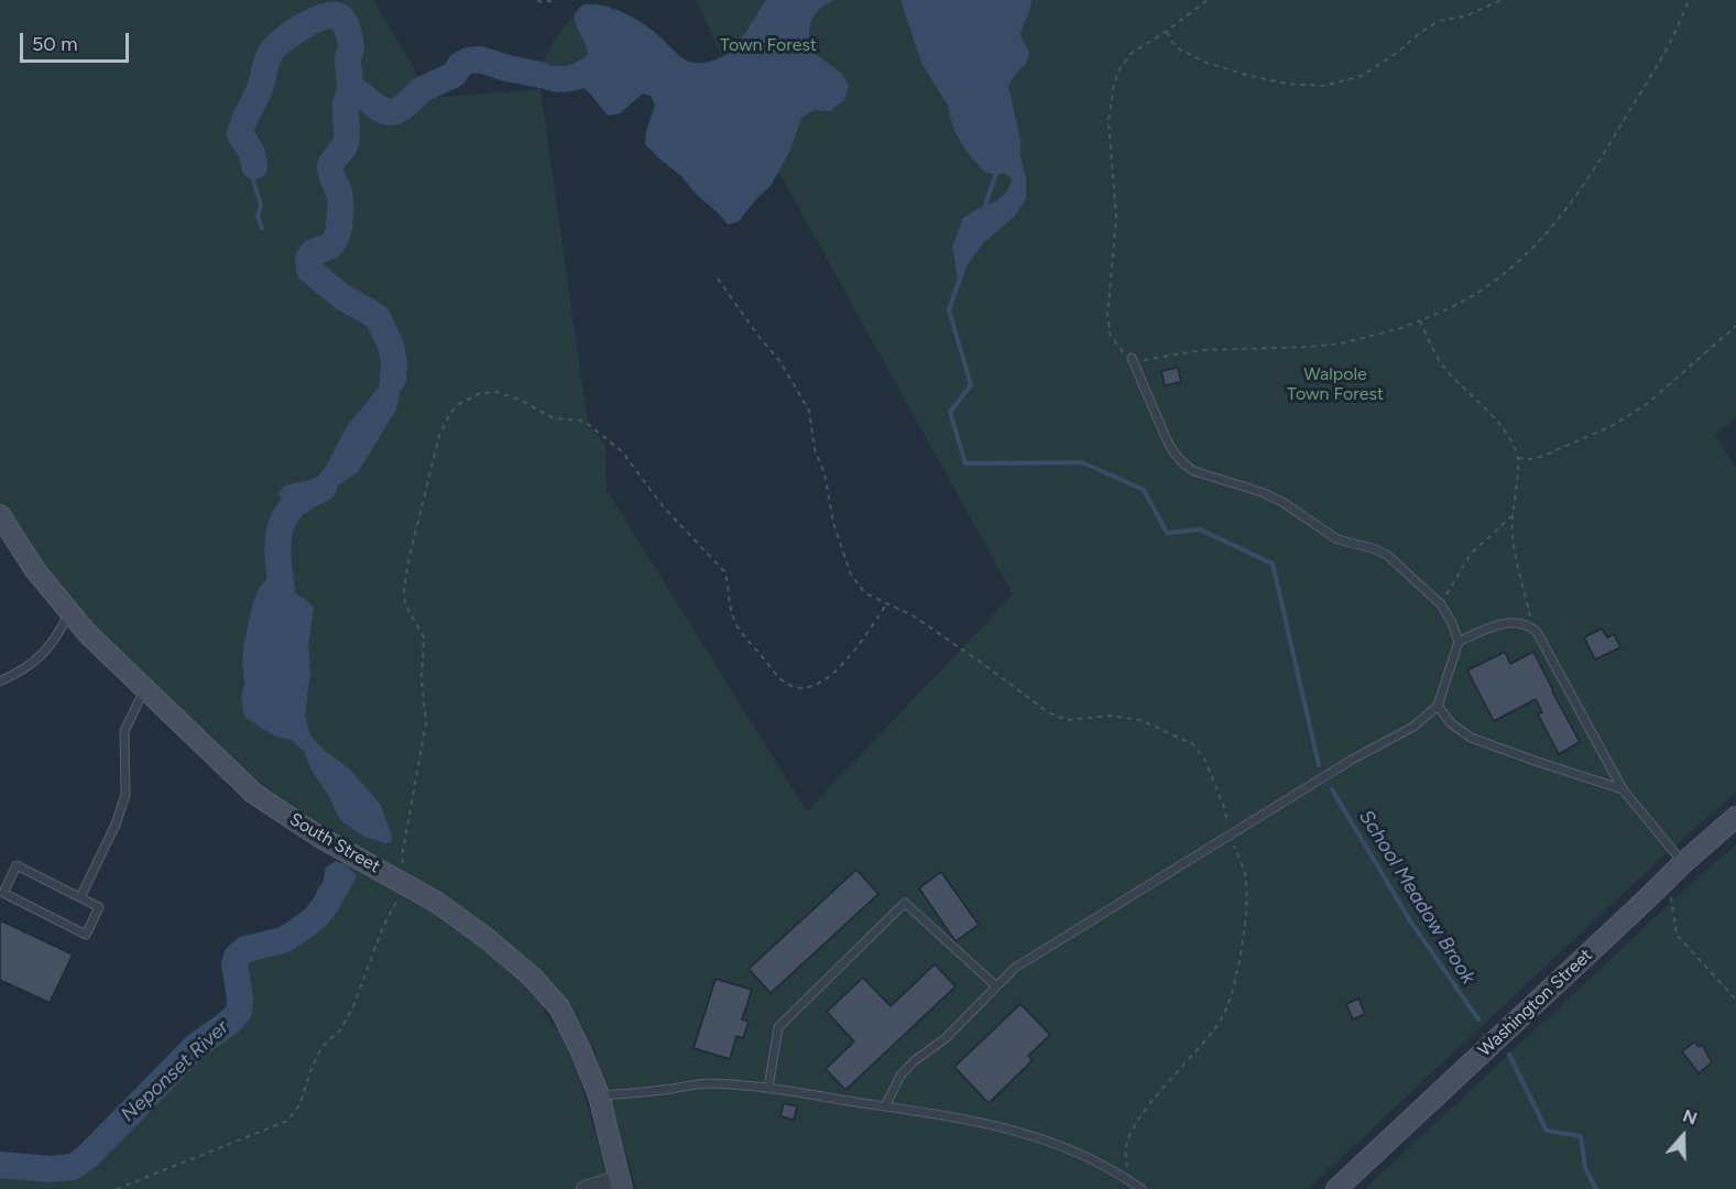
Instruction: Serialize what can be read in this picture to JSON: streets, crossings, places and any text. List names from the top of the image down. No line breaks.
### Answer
{"streets":{"street":["South Street","Washington Street"]},"water":["School Meadow Brook","Neponset River"],"parks":["Town Forest","Walpole Town Forest"],"scale_bar":"50 m","north":"top"}
